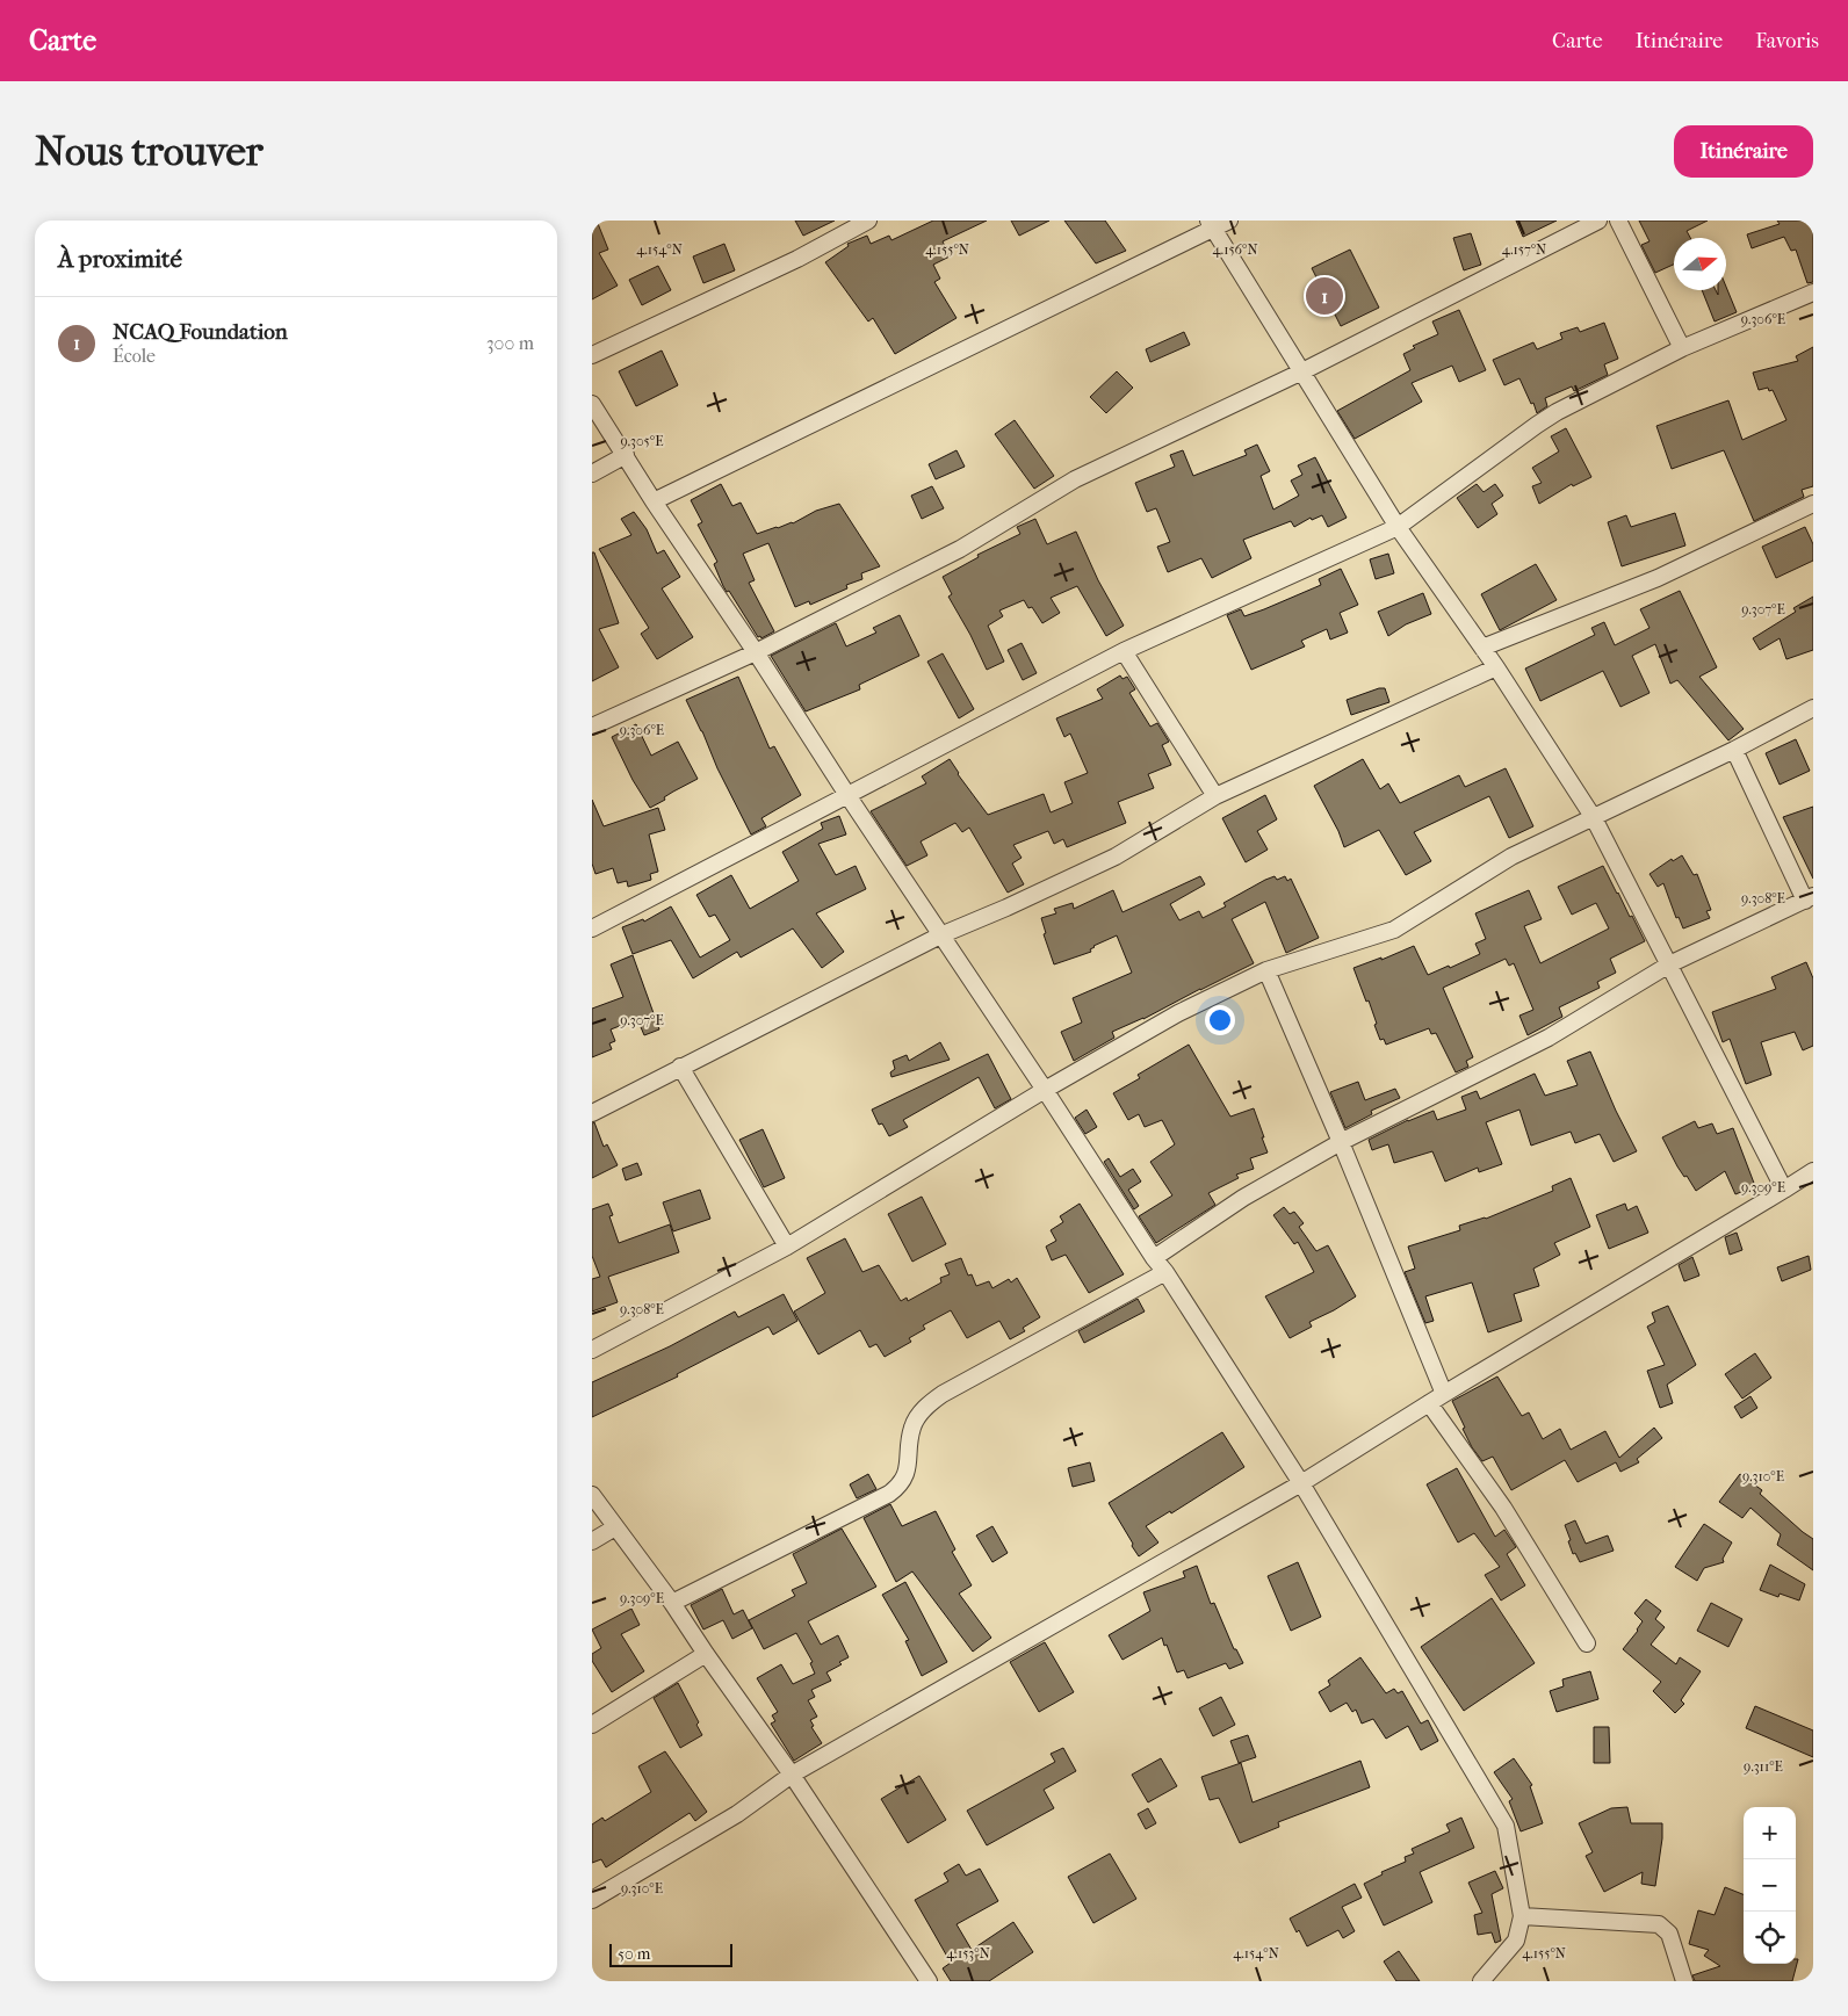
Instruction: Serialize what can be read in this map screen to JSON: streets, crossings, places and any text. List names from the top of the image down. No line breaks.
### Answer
{"scale_bar":"50 m","north":"right","page":{"header":"Carte","nav":["Carte","Itinéraire","Favoris"],"buttons":"Itinéraire","title":"Nous trouver","heading":"À proximité","pins":"1","list":[{"mark":"1","name":"NCAQ Foundation","note":"École","value":"300 m"}],"map_buttons":["+","−"],"scale":"50 m"},"coordinates":["4.154°N","4.155°N","4.157°N","4.156°N","9.306°E","9.305°E","9.307°E","9.308°E","9.309°E","9.310°E","9.311°E","4.153°N"]}
